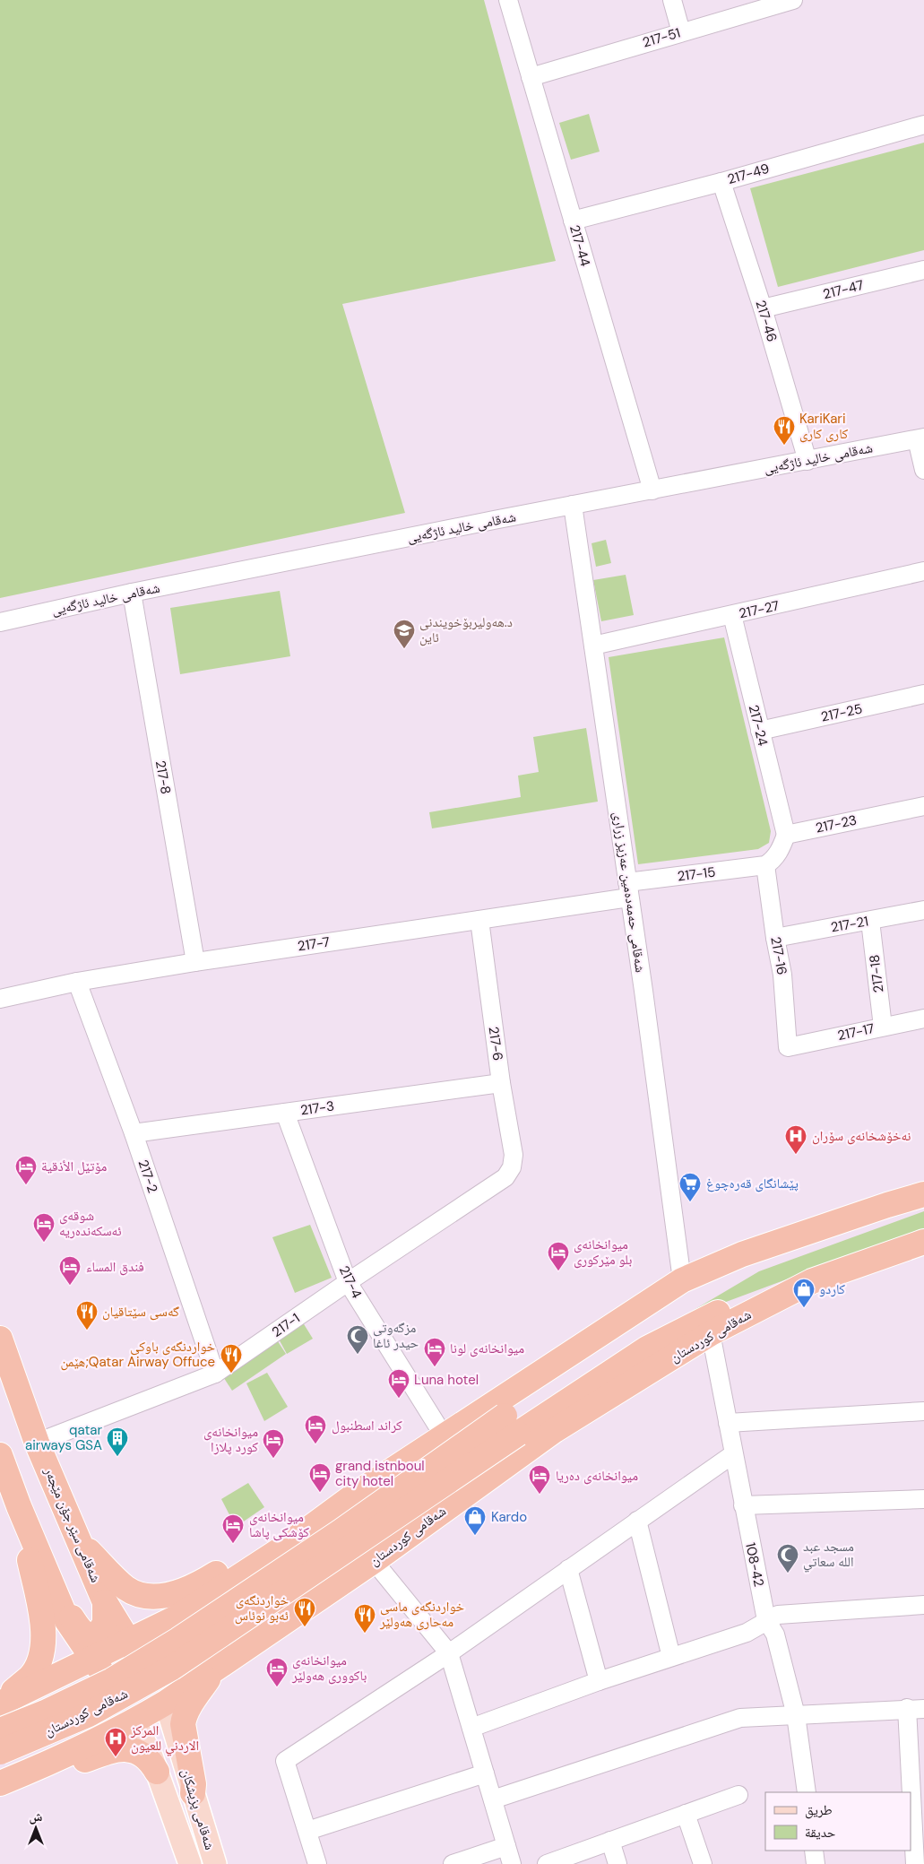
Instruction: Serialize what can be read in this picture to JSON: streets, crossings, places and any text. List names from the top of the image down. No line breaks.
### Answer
{"streets":{"highway":["شەقامی کوردستان","شەقامی سێر جۆن مێجەر"],"main road":["شەقامی پزیشکان"],"street":["217-51","217-49","217-44","217-47","217-46","شەقامی خالید ئاژگەیی","217-27","217-25","217-24","217-8","217-23","217-15","شەقامی حەمەدەمین عەزیز زراری","217-21","217-7","217-16","217-18","217-17","217-6","217-3","217-2","217-4","217-1","108-42"]},"crossings":[["217-51","217-44"],["217-49","217-44"],["217-49","217-46"],["217-44","شەقامی خالید ئاژگەیی"],["217-47","217-46"],["217-46","شەقامی خالید ئاژگەیی"],["شەقامی خالید ئاژگەیی","217-8"],["شەقامی خالید ئاژگەیی","شەقامی حەمەدەمین عەزیز زراری"],["217-27","217-24"],["217-27","شەقامی حەمەدەمین عەزیز زراری"],["217-25","217-24"],["217-24","217-23"],["217-8","217-7"],["217-15","شەقامی حەمەدەمین عەزیز زراری"],["217-15","217-7"],["217-15","217-16"],["شەقامی حەمەدەمین عەزیز زراری","217-7"],["شەقامی حەمەدەمین عەزیز زراری","شەقامی کوردستان"],["217-21","217-16"],["217-21","217-18"],["217-7","217-6"],["217-7","217-2"],["217-16","217-17"],["217-18","217-17"],["217-6","217-3"],["217-6","217-1"],["217-3","217-2"],["217-3","217-4"],["217-2","217-1"],["217-4","217-1"],["217-4","شەقامی کوردستان"],["217-1","شەقامی سێر جۆن مێجەر"],["شەقامی کوردستان","شەقامی سێر جۆن مێجەر"],["شەقامی کوردستان","108-42"],["شەقامی کوردستان","شەقامی پزیشکان"],["شەقامی سێر جۆن مێجەر","شەقامی پزیشکان"]],"places":{"restaurant":["KariKari کاری کاری","گەسی سێتاقیان","خواردنگەی باوکی ھێمن;Qatar Airway Offuce","خواردنگەی ئەبو نوئاس","خواردنگەی ماسی مەحاری هەولێر"],"school or university":["د.هه‌ولیربۆخویندنی ئاین"],"hospital":["نەخۆشخانەی سۆران","المركز الاردني للعيون"],"hotel":["مۆتێل الأذقیة","شوقەی ئەسکەندەریە","میوانخانەی بلو مێرکوری","فندق المساء","میوانخانەی لونا","Luna hotel","كراند اسطنبول","میوانخانەی کورد پلازا","grand istnboul city hotel","میوانخانەی دەریا","میوانخانەی کۆشکی پاشا","میوانخانەی باکووری هەولێر"],"supermarket":["پێشانگای قەرەچوغ"],"shop":["كاردو","Kardo"],"mosque":["مزگەوتی حیدر ئاغا","مسجد عبد الله سعاتي"],"building":["qatar airways GSA"]},"legend":["طريق","حديقة"],"north":"top"}
